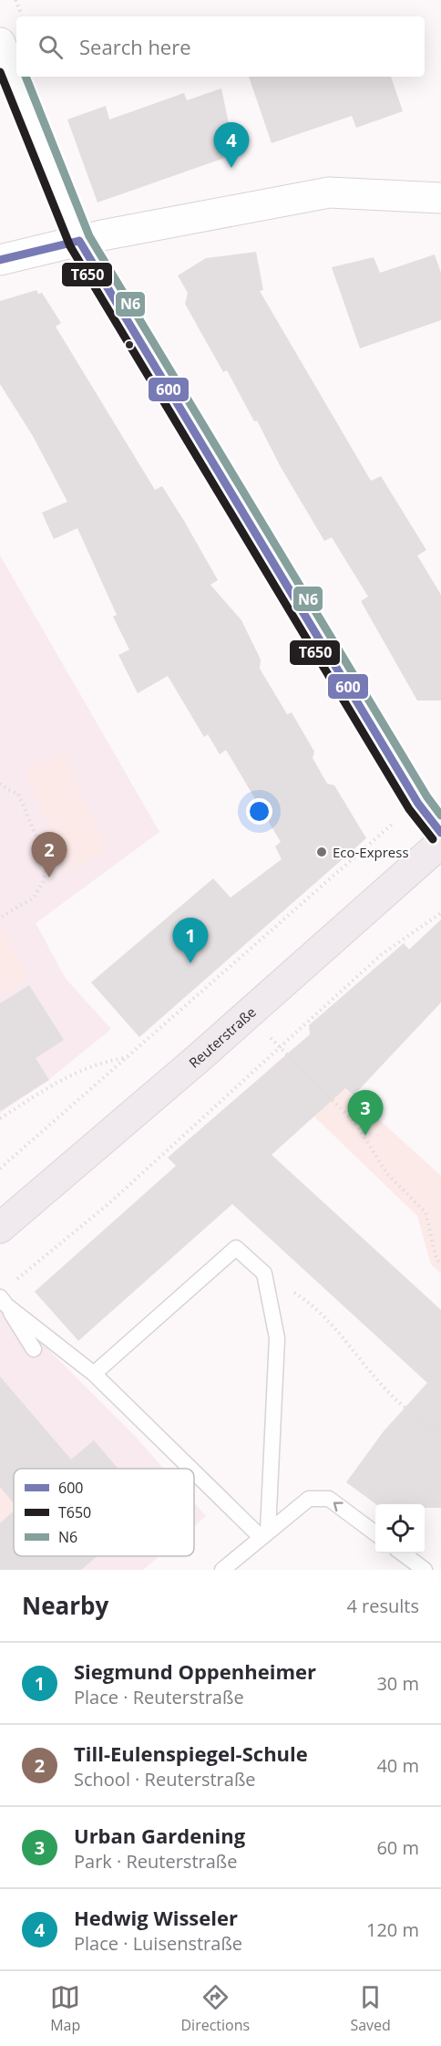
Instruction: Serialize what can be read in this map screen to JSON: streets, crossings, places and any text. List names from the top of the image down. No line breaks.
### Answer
{"streets":{"main road":["Reuterstraße"]},"places":["Eco-Express"],"lines":["transit line T650","transit line N6","transit line 600"],"legend":["600","T650","N6"],"page":{"search":"Search here","pins":["4","2","1","3"],"heading":["Nearby","4 results"],"list":[{"mark":"1","name":"Siegmund Oppenheimer","note":"Place · Reuterstraße","value":"30 m"},{"mark":"2","name":"Till-Eulenspiegel-Schule","note":"School · Reuterstraße","value":"40 m"},{"mark":"3","name":"Urban Gardening","note":"Park · Reuterstraße","value":"60 m"},{"mark":"4","name":"Hedwig Wisseler","note":"Place · Luisenstraße","value":"120 m"}],"nav":["Map","Directions","Saved"]}}
